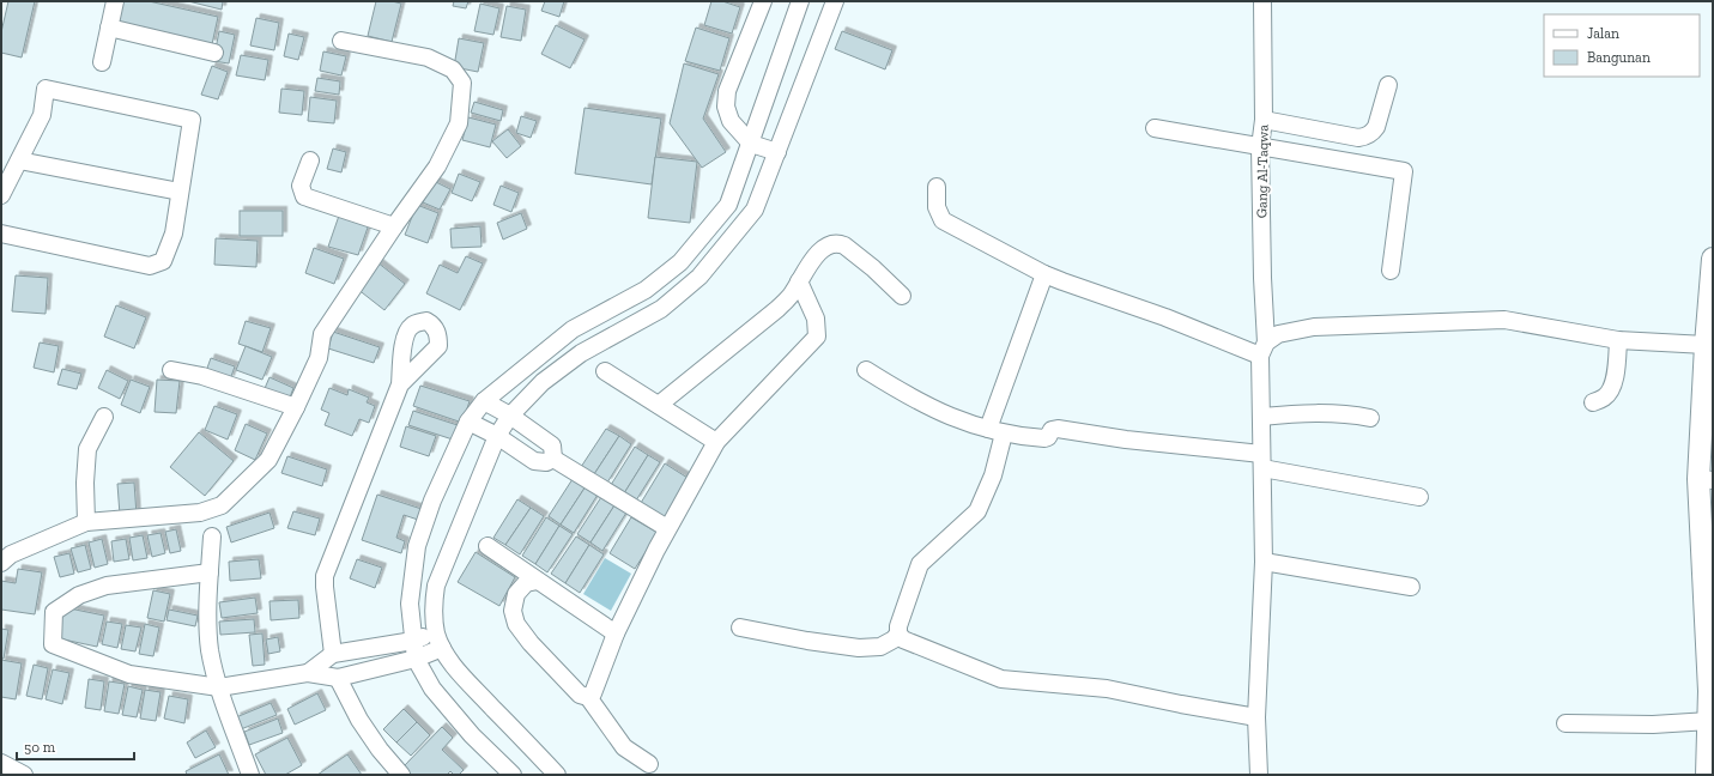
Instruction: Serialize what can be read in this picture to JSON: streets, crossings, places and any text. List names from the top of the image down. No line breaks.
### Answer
{"streets":{"street":["Gang Al-Taqwa"]},"legend":["Jalan","Bangunan"],"scale_bar":"50 m"}
